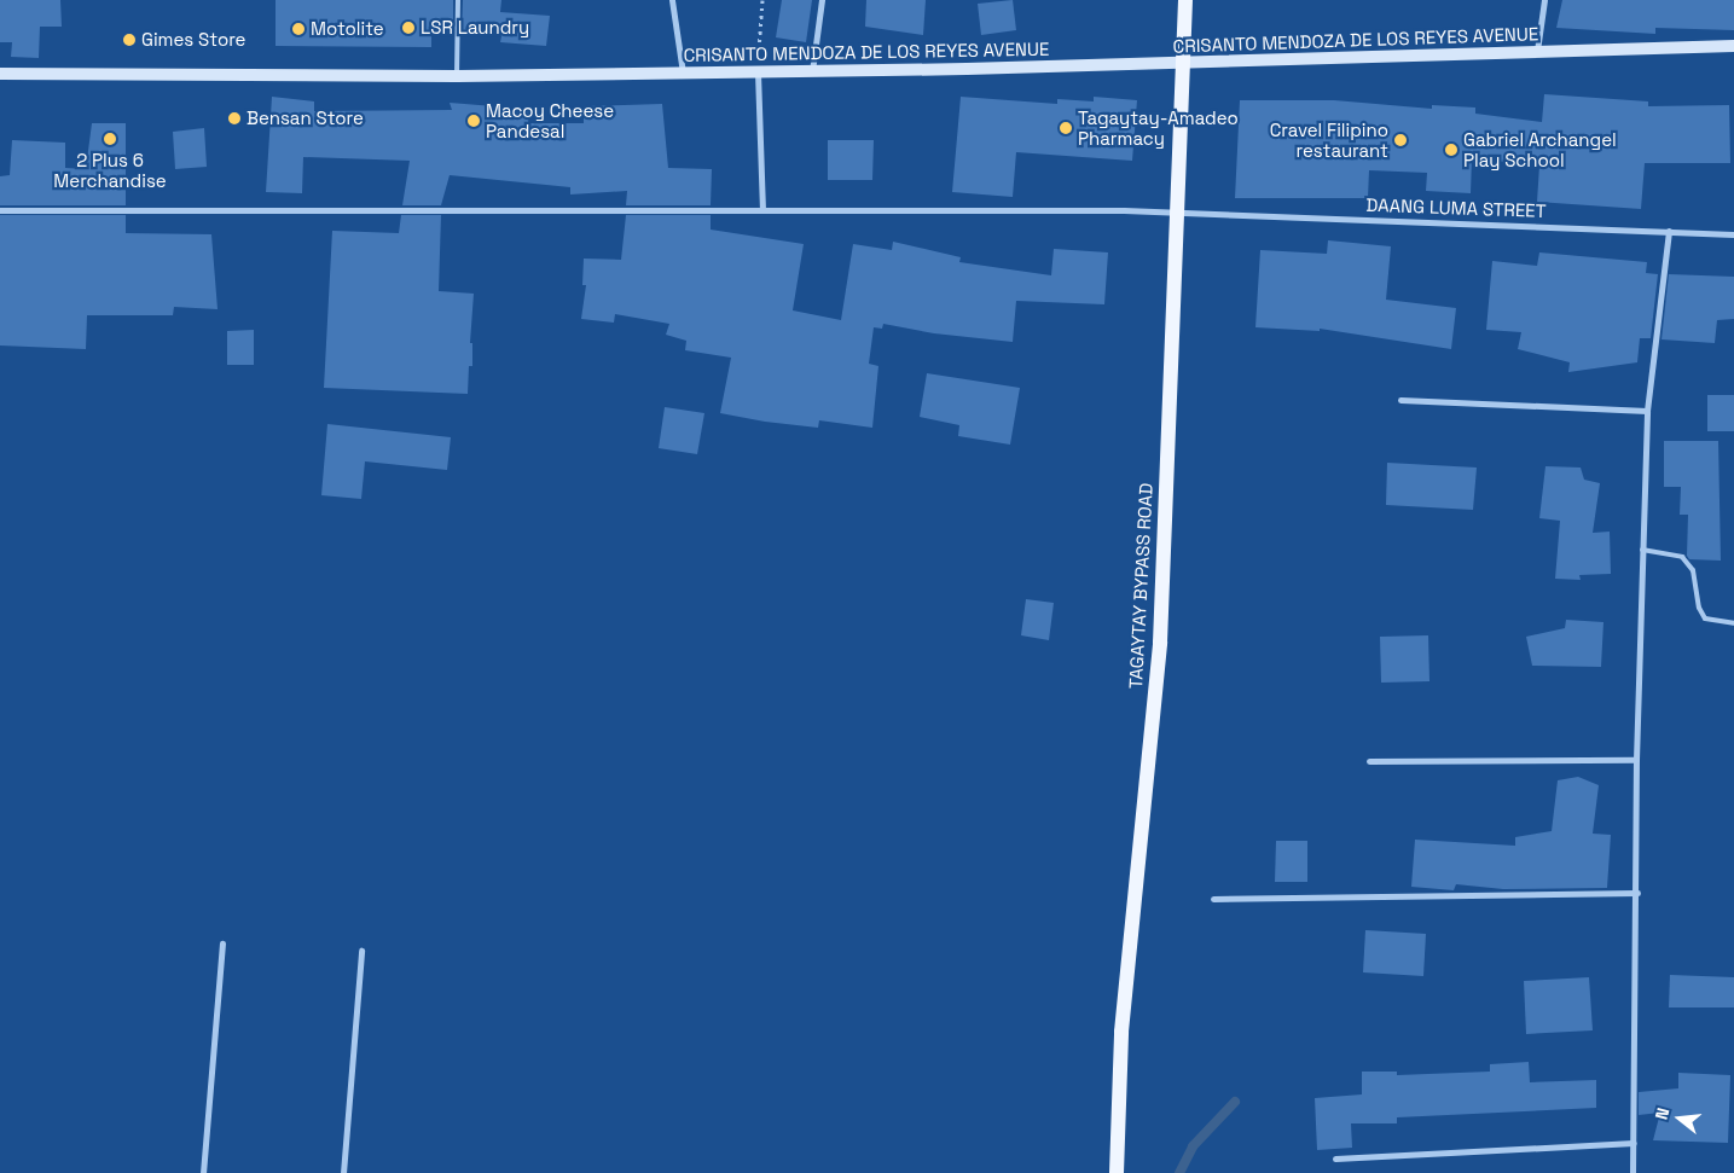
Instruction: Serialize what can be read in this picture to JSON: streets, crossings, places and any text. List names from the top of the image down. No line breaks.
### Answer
{"streets":{"main road":["CRISANTO MENDOZA DE LOS REYES AVENUE","TAGAYTAY BYPASS ROAD"],"street":["DAANG LUMA STREET"]},"crossings":[["CRISANTO MENDOZA DE LOS REYES AVENUE","TAGAYTAY BYPASS ROAD"],["DAANG LUMA STREET","TAGAYTAY BYPASS ROAD"]],"places":["LSR Laundry","Motolite","Gimes Store","Bensan Store","Macoy Cheese Pandesal","Tagaytay-Amadeo Pharmacy","2 Plus 6 Merchandise","Cravel Filipino restaurant","Gabriel Archangel Play School"],"north":"left"}
